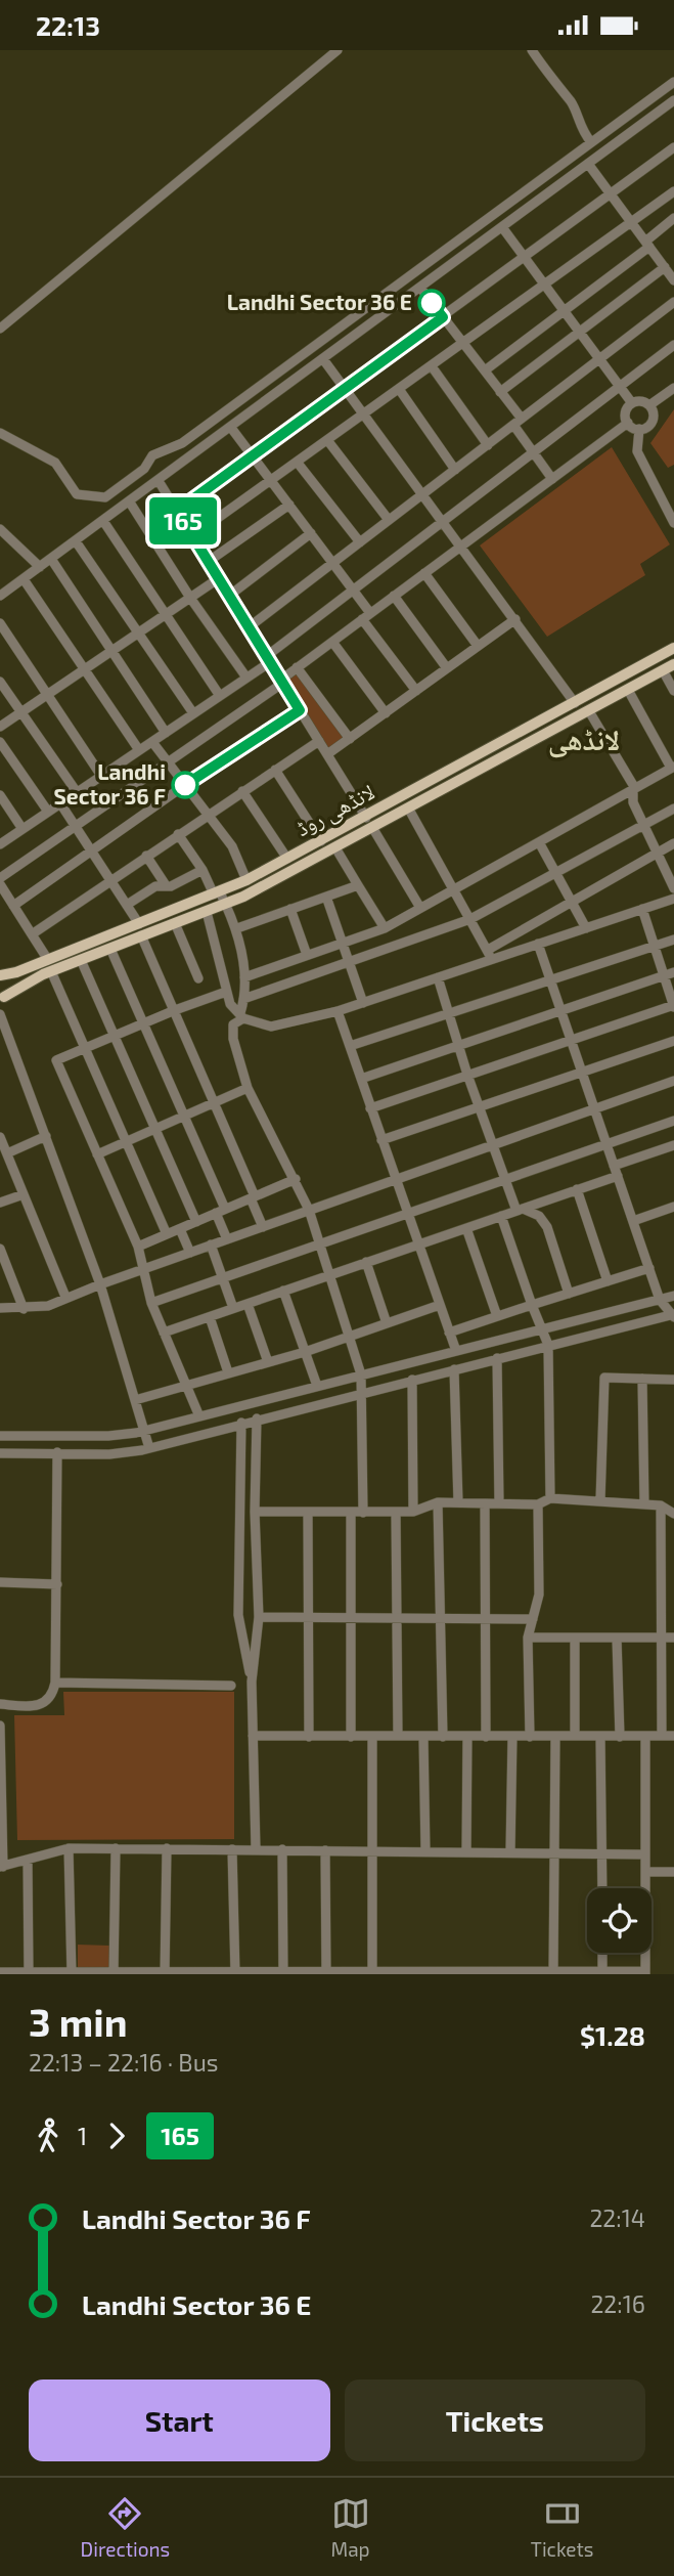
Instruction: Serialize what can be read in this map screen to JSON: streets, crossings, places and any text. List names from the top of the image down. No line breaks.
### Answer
{"streets":{"main road":["لانڈھی روڈ"]},"districts":["لانڈھی"],"places":["Landhi Sector 36 E","Landhi Sector 36 F"],"lines":["bus line 165"],"page":{"status":"22:13","on_map":"165","heading":["3 min","22:13 – 22:16 · Bus","$1.28"],"legs":["1","165"],"list":[{"name":"Landhi Sector 36 F","value":"22:14"},{"name":"Landhi Sector 36 E","value":"22:16"}],"buttons":["Start","Tickets"],"tabs":["Directions","Map","Tickets"]}}
